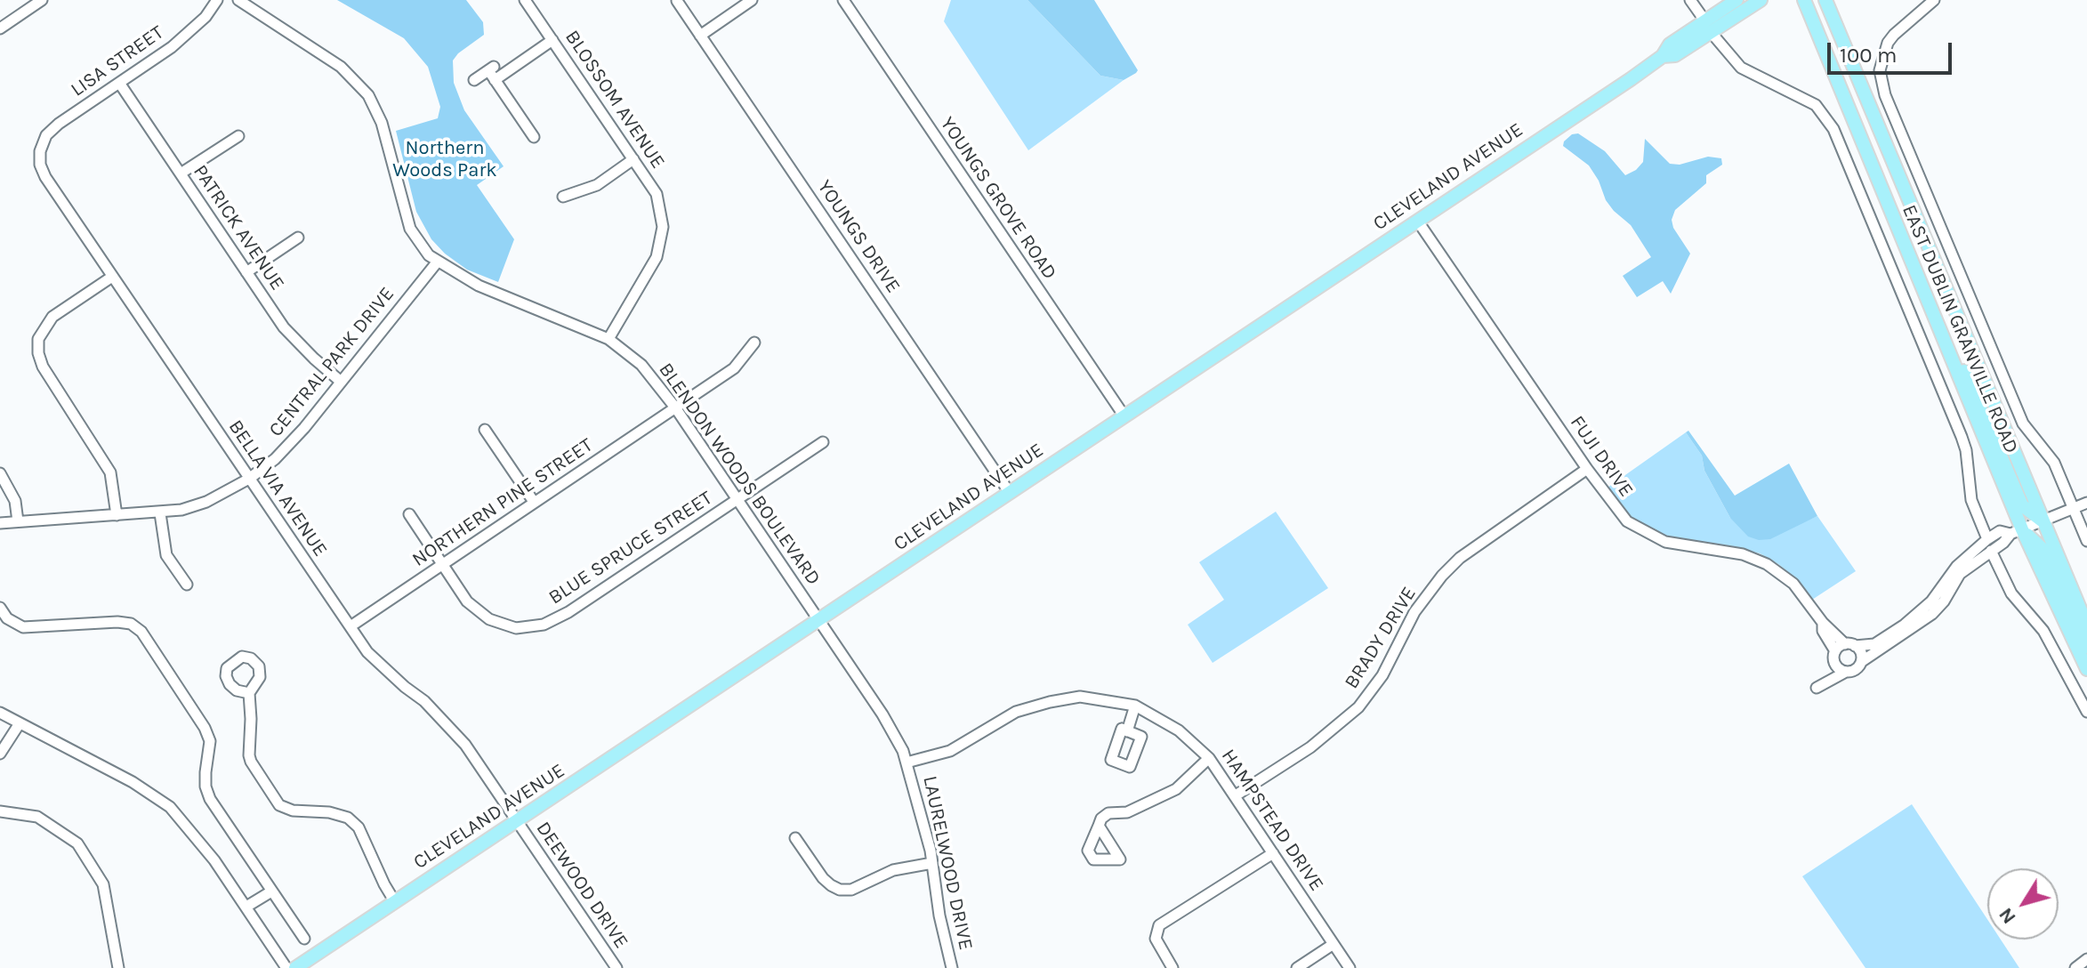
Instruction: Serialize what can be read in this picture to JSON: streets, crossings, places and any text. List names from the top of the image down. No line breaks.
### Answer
{"streets":{"main road":["CLEVELAND AVENUE","EAST DUBLIN GRANVILLE ROAD"],"street":["LISA STREET","BLOSSOM AVENUE","YOUNGS GROVE ROAD","PATRICK AVENUE","YOUNGS DRIVE","CENTRAL PARK DRIVE","FUJI DRIVE","BLENDON WOODS BOULEVARD","BELLA VIA AVENUE","NORTHERN PINE STREET","BLUE SPRUCE STREET","BRADY DRIVE","HAMPSTEAD DRIVE","LAURELWOOD DRIVE","DEEWOOD DRIVE"]},"crossings":[["LISA STREET","PATRICK AVENUE"],["LISA STREET","BELLA VIA AVENUE"],["BLOSSOM AVENUE","BLENDON WOODS BOULEVARD"],["CLEVELAND AVENUE","YOUNGS GROVE ROAD"],["CLEVELAND AVENUE","YOUNGS DRIVE"],["CLEVELAND AVENUE","EAST DUBLIN GRANVILLE ROAD"],["CLEVELAND AVENUE","FUJI DRIVE"],["CLEVELAND AVENUE","BLENDON WOODS BOULEVARD"],["CLEVELAND AVENUE","BELLA VIA AVENUE"],["CLEVELAND AVENUE","LAURELWOOD DRIVE"],["CLEVELAND AVENUE","DEEWOOD DRIVE"],["PATRICK AVENUE","CENTRAL PARK DRIVE"],["CENTRAL PARK DRIVE","BLENDON WOODS BOULEVARD"],["CENTRAL PARK DRIVE","BELLA VIA AVENUE"],["FUJI DRIVE","BRADY DRIVE"],["BLENDON WOODS BOULEVARD","NORTHERN PINE STREET"],["BLENDON WOODS BOULEVARD","BLUE SPRUCE STREET"],["BLENDON WOODS BOULEVARD","LAURELWOOD DRIVE"],["BELLA VIA AVENUE","NORTHERN PINE STREET"],["BELLA VIA AVENUE","DEEWOOD DRIVE"],["NORTHERN PINE STREET","BLUE SPRUCE STREET"],["BRADY DRIVE","HAMPSTEAD DRIVE"],["HAMPSTEAD DRIVE","LAURELWOOD DRIVE"]],"parks":["Northern Woods Park"],"scale_bar":"100 m","north":"bottom left"}
